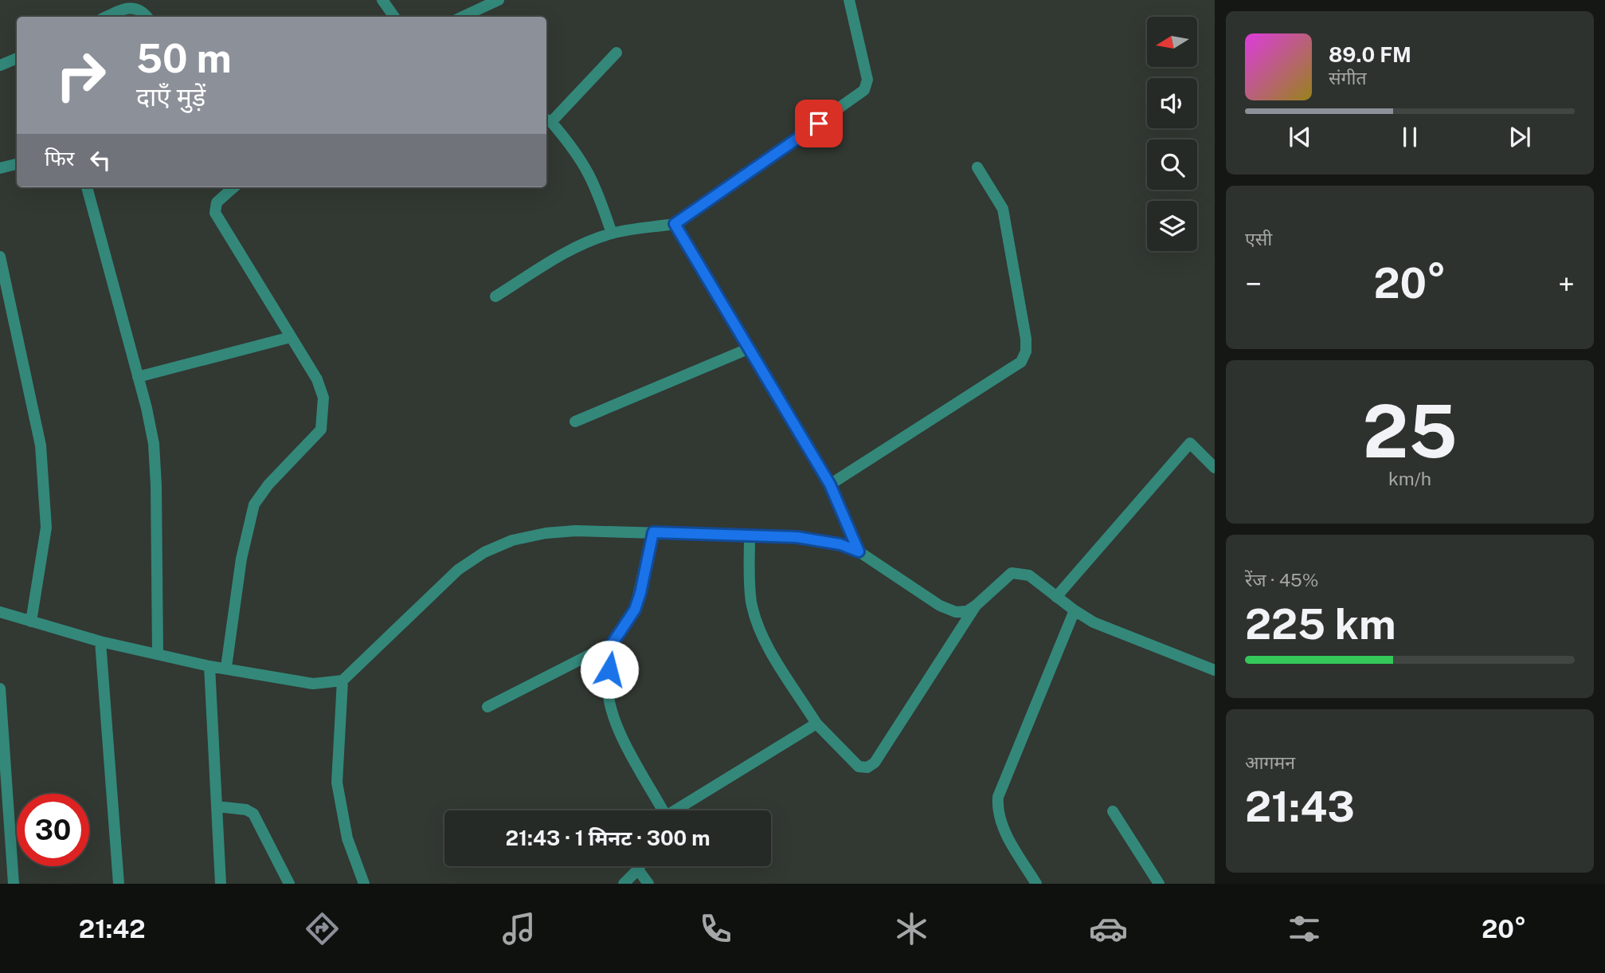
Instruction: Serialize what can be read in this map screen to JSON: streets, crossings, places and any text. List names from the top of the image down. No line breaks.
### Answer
{"north":"left","page":{"turn":["50 m","दाएँ मुड़ें"],"song":["89.0 FM","संगीत"],"then":"फिर","tile":["एसी",["25","km/h"],["रेंज · 45%","225 km"],["आगमन","21:43"]],"heat":["−","20°","+"],"limit":"30","trip":"21:43 · 1 मिनट · 300 m","tabs":["21:42","20°"]}}
